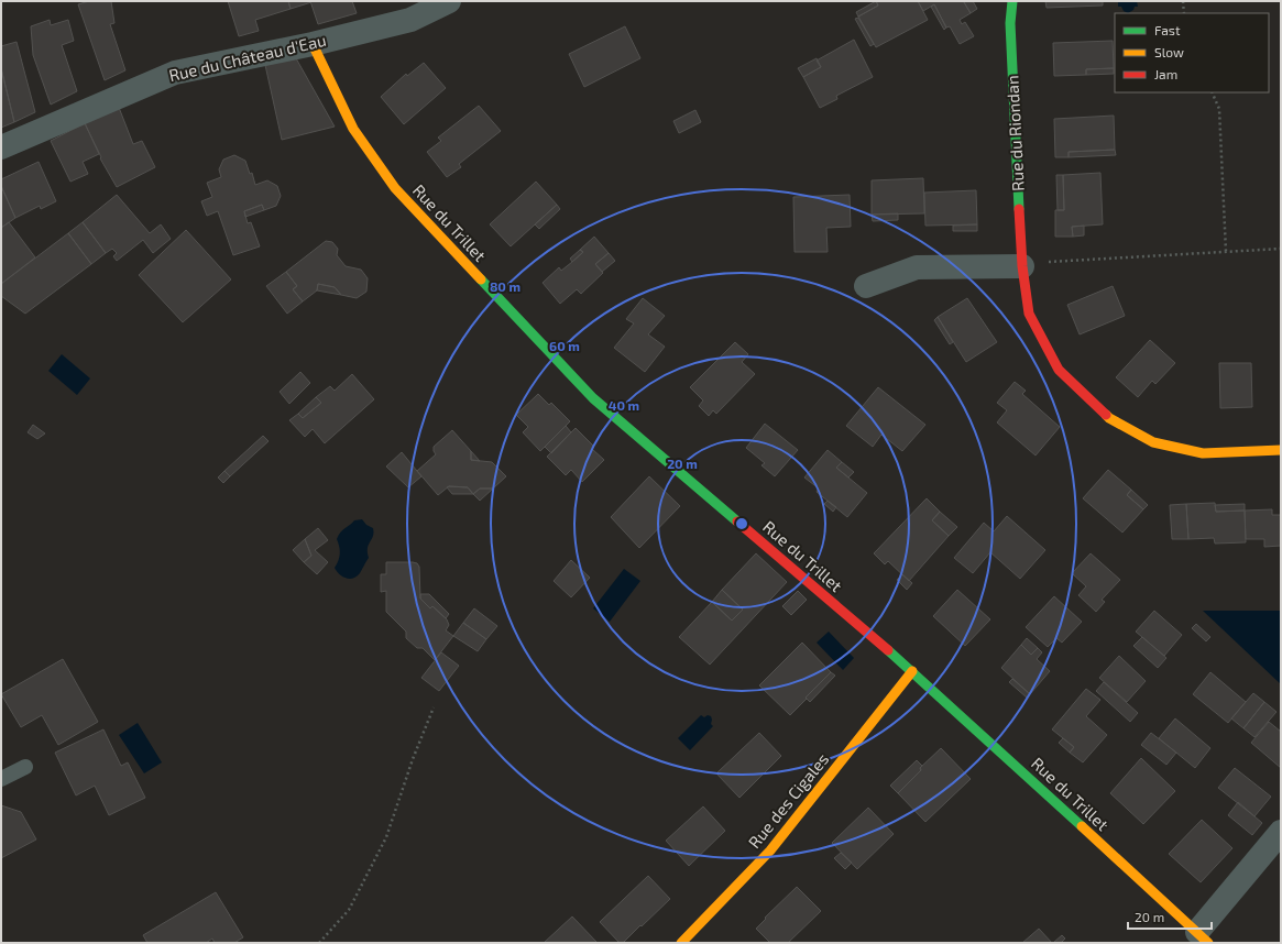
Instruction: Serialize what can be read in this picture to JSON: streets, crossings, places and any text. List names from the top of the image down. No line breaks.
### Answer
{"streets":{"street":["Rue du Château d'Eau","Rue du Riondan","Rue du Trillet","Rue des Cigales"]},"crossings":[["Rue du Château d'Eau","Rue du Trillet"],["Rue du Trillet","Rue des Cigales"]],"legend":["Fast","Slow","Jam"],"scale_bar":"20 m","rings":["80 m","60 m","40 m","20 m"]}
